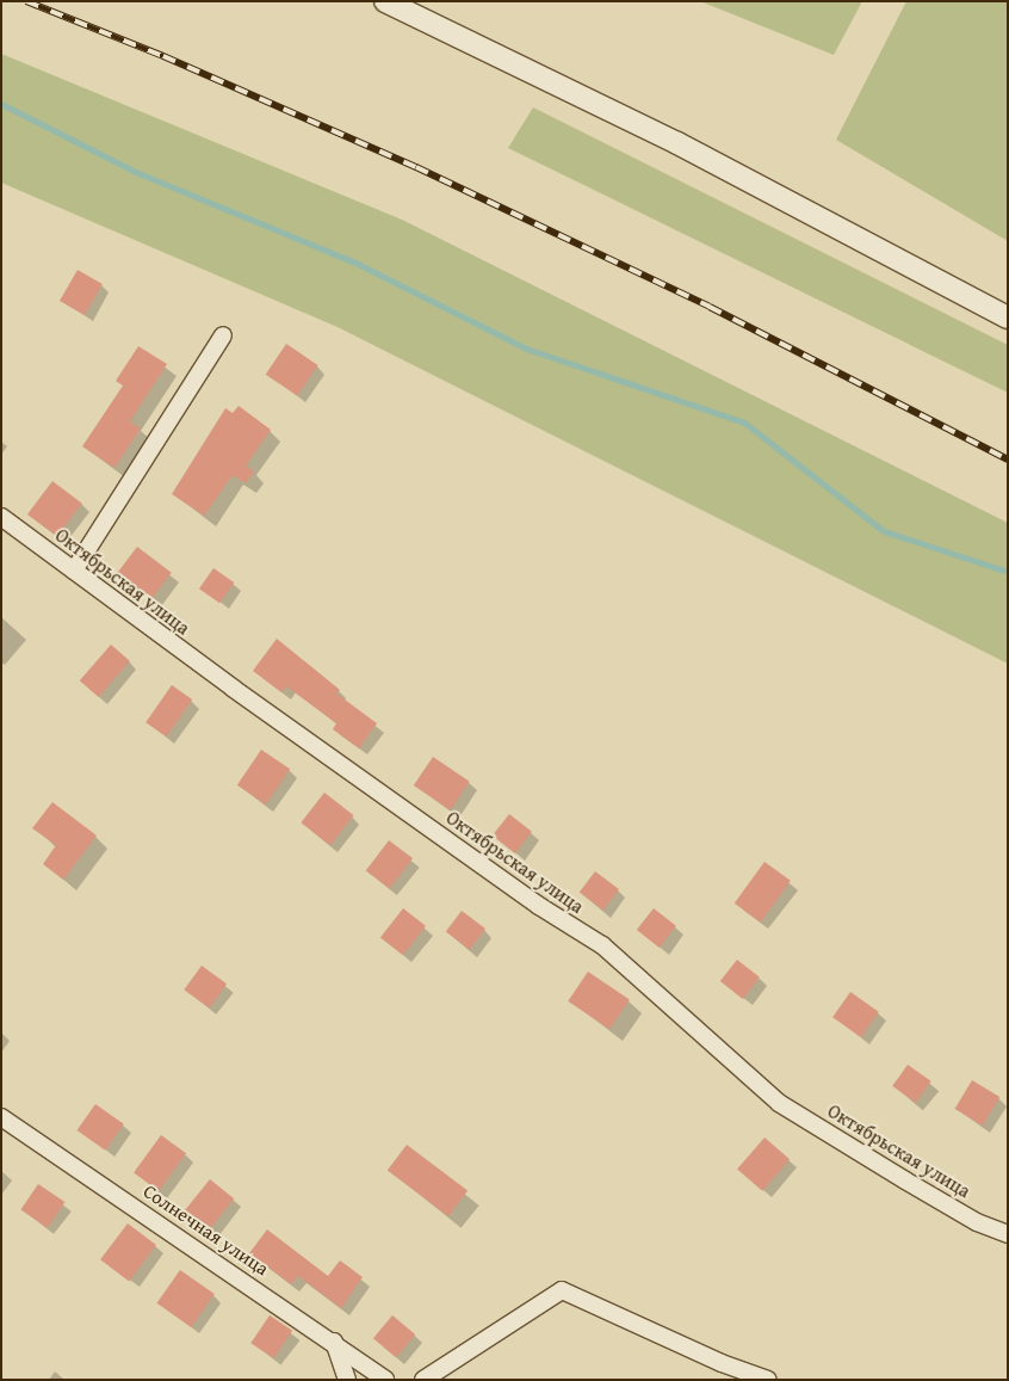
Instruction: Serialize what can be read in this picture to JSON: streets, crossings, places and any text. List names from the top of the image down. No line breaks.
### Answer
{"streets":{"street":["Октябрьская улица","Солнечная улица"]}}
